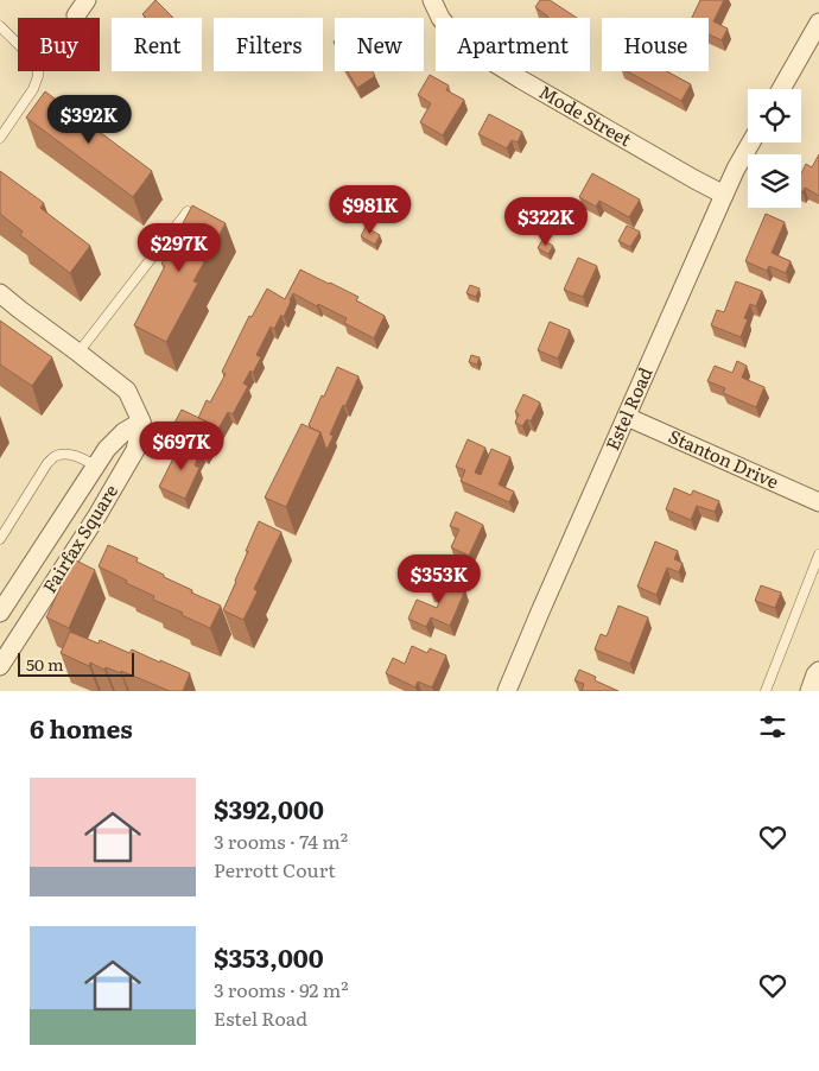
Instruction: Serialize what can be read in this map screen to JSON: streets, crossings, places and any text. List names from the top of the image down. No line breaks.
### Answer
{"streets":{"street":["Mode Street","Estel Road","Stanton Drive","Fairfax Square"]},"crossings":[["Mode Street","Estel Road"],["Estel Road","Stanton Drive"]],"scale_bar":"50 m","page":{"chip":["Buy","Rent","Filters","New","Apartment","House"],"price":["$392K","$981K","$322K","$297K","$697K","$353K"],"scale":"50 m","heading":"6 homes","list":[{"name":"$392,000","note":"3 rooms · 74 m² · Perrott Court"},{"name":"$353,000","note":"3 rooms · 92 m² · Estel Road"}]}}
